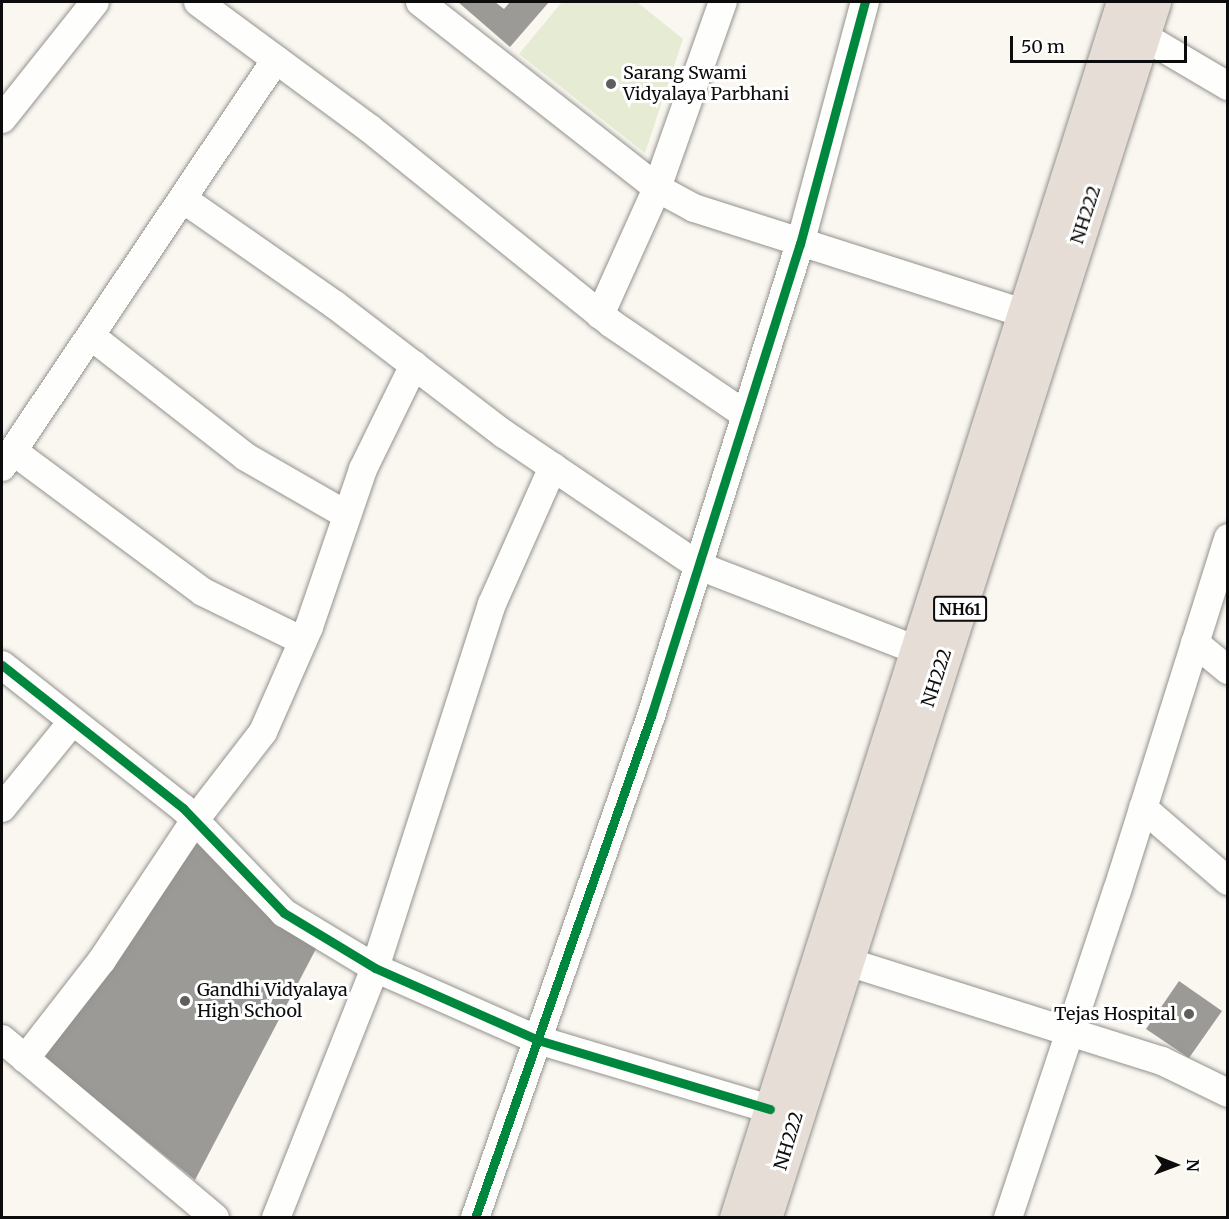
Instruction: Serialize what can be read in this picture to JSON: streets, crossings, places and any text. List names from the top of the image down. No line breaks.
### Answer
{"streets":{"highway":["NH222","NH61"]},"places":["Sarang Swami Vidyalaya Parbhani","Gandhi Vidyalaya High School","Tejas Hospital"],"scale_bar":"50 m","north":"right"}
